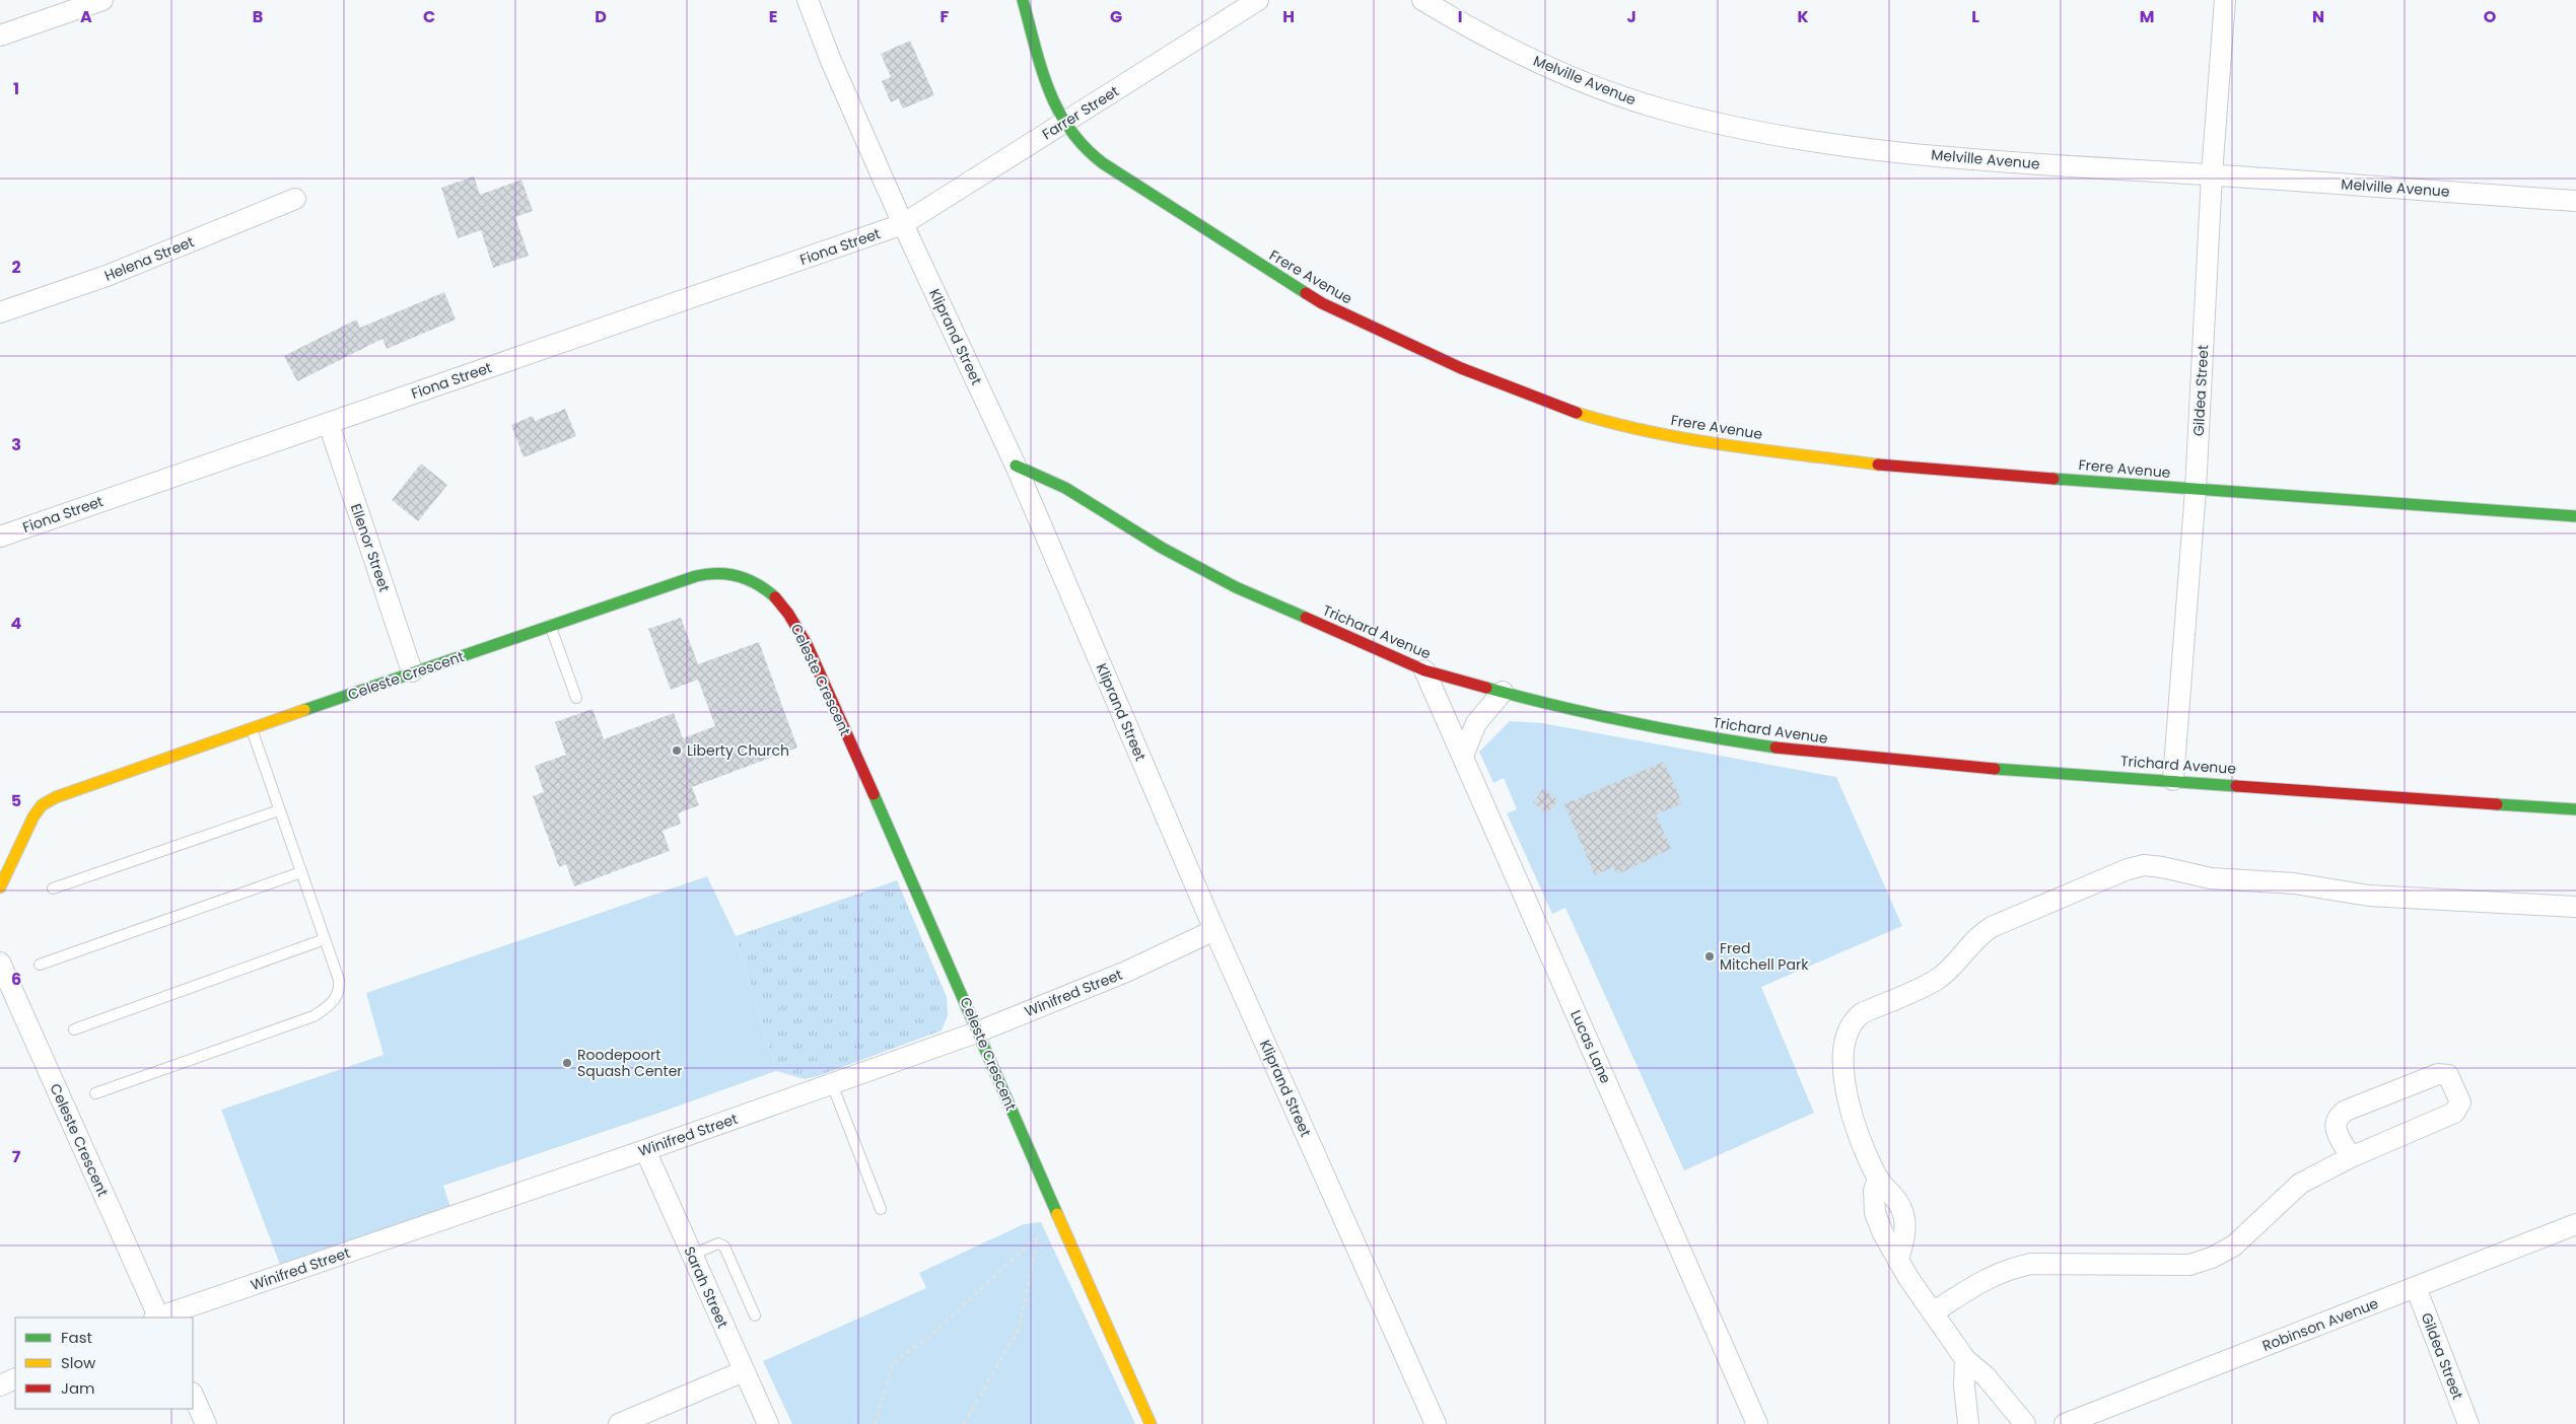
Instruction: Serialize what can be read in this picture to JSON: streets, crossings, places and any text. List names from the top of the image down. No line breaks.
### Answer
{"streets":{"street":["Melville Avenue","Farrer Street","Fiona Street","Helena Street","Frere Avenue","Kliprand Street","Gildea Street","Ellenor Street","Trichard Avenue","Celeste Crescent","Winifred Street","Lucas Lane","Sarah Street","Robinson Avenue"]},"crossings":[["Melville Avenue","Gildea Street"],["Farrer Street","Fiona Street"],["Farrer Street","Frere Avenue"],["Farrer Street","Kliprand Street"],["Fiona Street","Kliprand Street"],["Fiona Street","Ellenor Street"],["Frere Avenue","Gildea Street"],["Kliprand Street","Trichard Avenue"],["Kliprand Street","Winifred Street"],["Gildea Street","Trichard Avenue"],["Gildea Street","Robinson Avenue"],["Ellenor Street","Celeste Crescent"],["Trichard Avenue","Lucas Lane"],["Celeste Crescent","Winifred Street"],["Winifred Street","Sarah Street"]],"places":["Liberty Church","Fred Mitchell Park","Roodepoort Squash Center"],"legend":["Fast","Slow","Jam"],"grid":{"columns":["A","B","C","D","E","F","G","H","I","J","K","L","M","N","O"],"rows":["1","2","3","4","5","6","7"]}}
